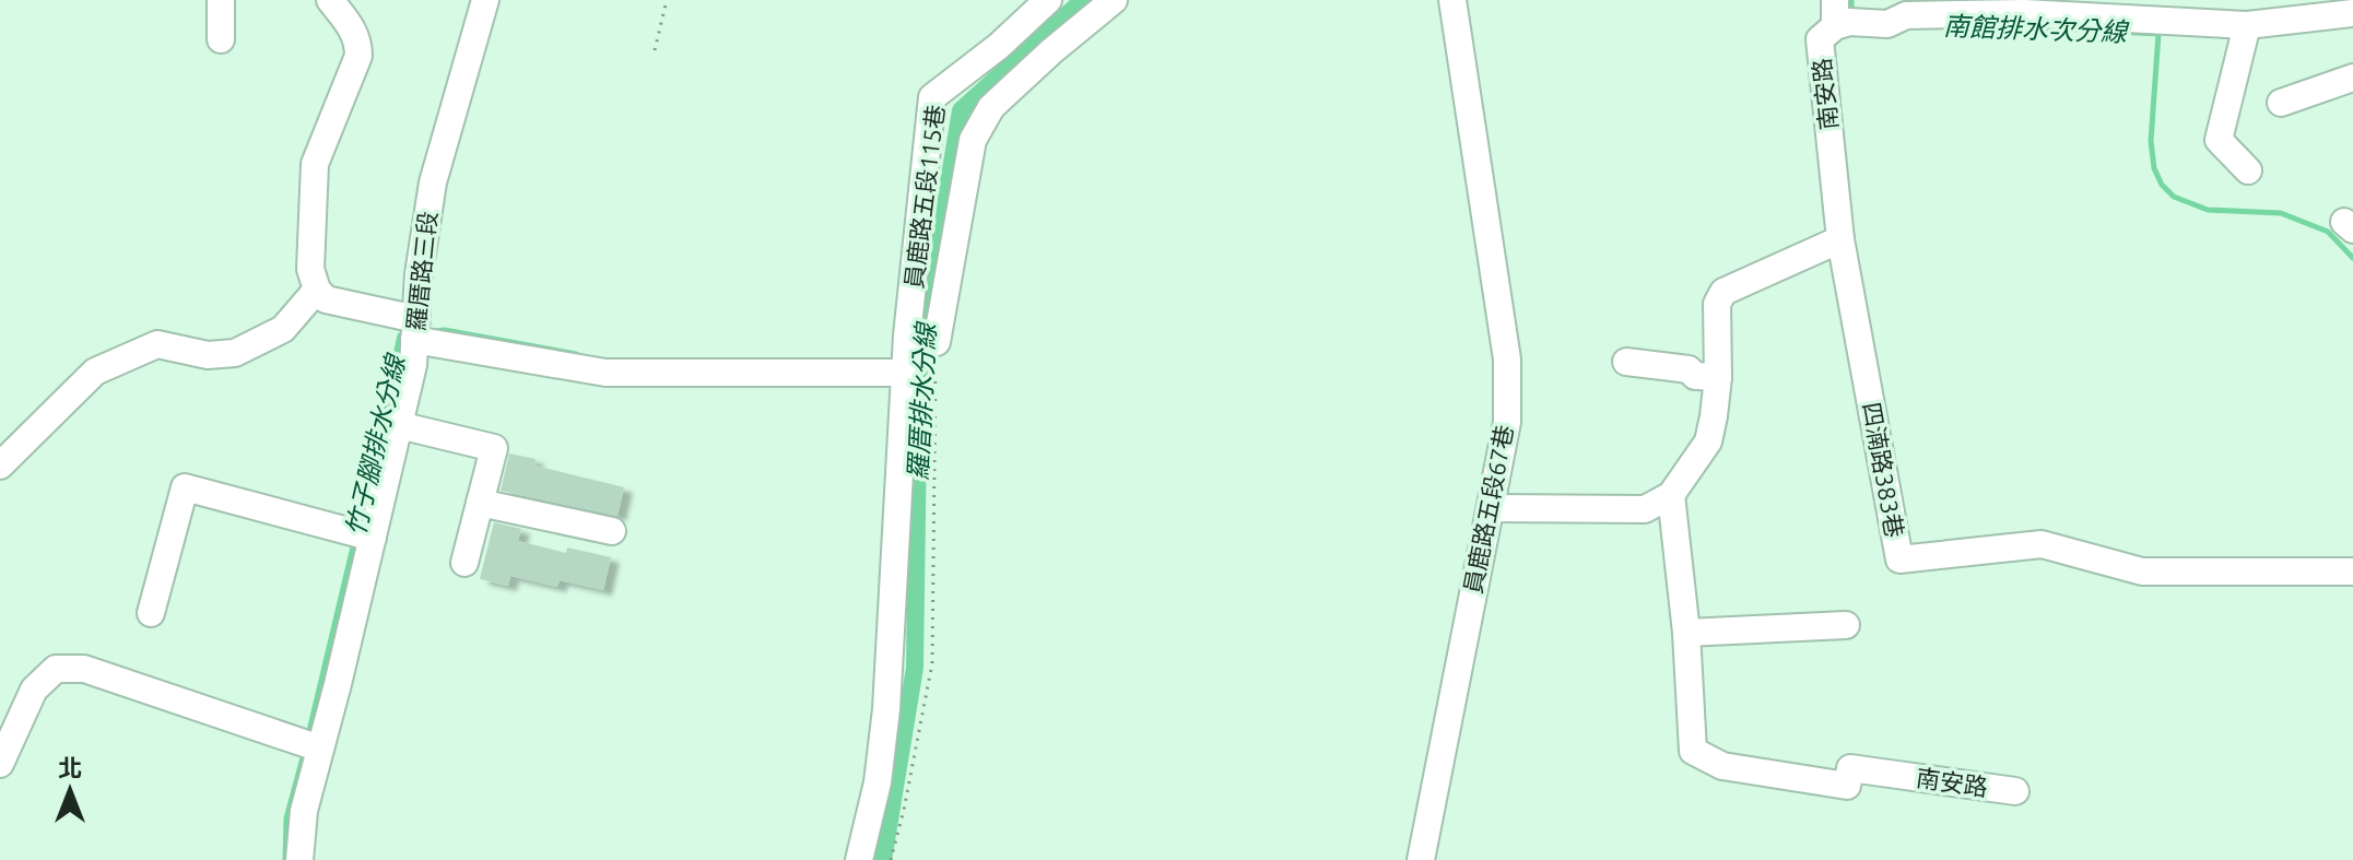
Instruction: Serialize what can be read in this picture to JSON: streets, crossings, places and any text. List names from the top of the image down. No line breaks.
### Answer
{"streets":{"street":["南安路","員鹿路五段115巷","羅厝路三段","四湳路383巷","員鹿路五段67巷"]},"crossings":[["南安路","四湳路383巷"]],"water":["南館排水次分線","羅厝排水分線","竹子腳排水分線"],"north":"top"}
